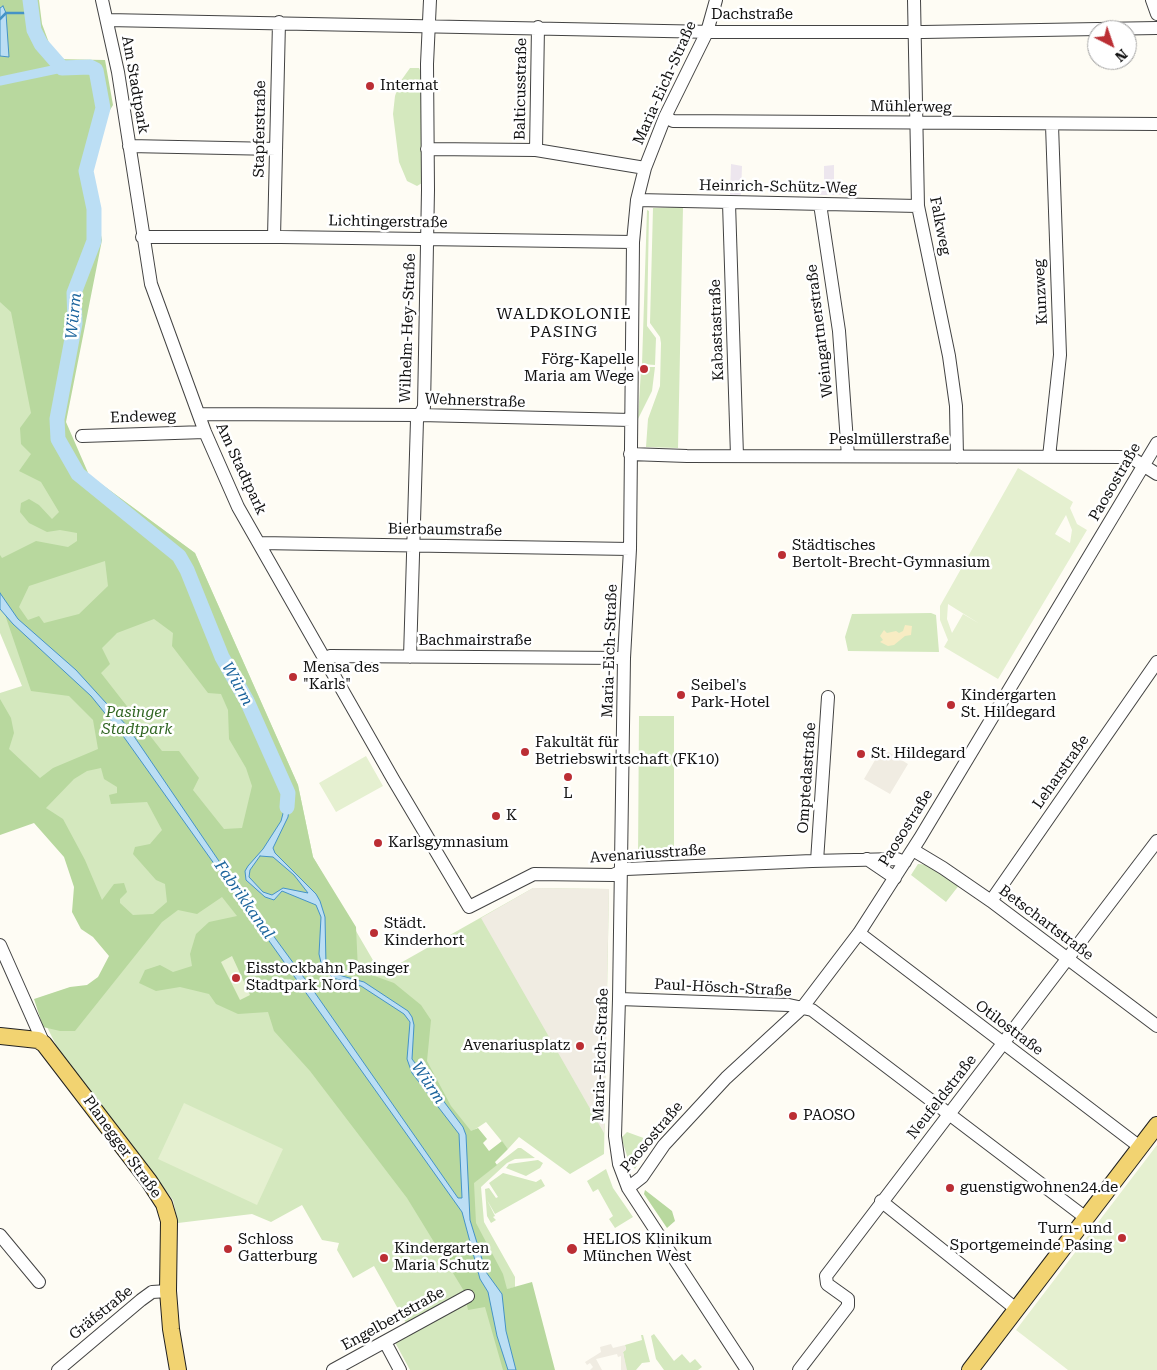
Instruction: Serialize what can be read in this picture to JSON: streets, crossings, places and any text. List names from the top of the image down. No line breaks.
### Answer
{"streets":{"main road":["Planegger Straße"],"street":["Dachstraße","Maria-Eich-Straße","Am Stadtpark","Balticusstraße","Mühlerweg","Stapferstraße","Heinrich-Schütz-Weg","Lichtingerstraße","Falkweg","Kunzweg","Wilhelm-Hey-Straße","Kabastastraße","Weingartnerstraße","Wehnerstraße","Endeweg","Peslmüllerstraße","Paosostraße","Bierbaumstraße","Bachmairstraße","Leharstraße","Omptedastraße","Avenariusstraße","Betschartstraße","Paul-Hösch-Straße","Otilostraße","Neufeldstraße","Gräfstraße","Engelbertstraße"]},"crossings":[["Dachstraße","Maria-Eich-Straße"],["Dachstraße","Am Stadtpark"],["Dachstraße","Balticusstraße"],["Dachstraße","Stapferstraße"],["Dachstraße","Falkweg"],["Dachstraße","Wilhelm-Hey-Straße"],["Maria-Eich-Straße","Mühlerweg"],["Maria-Eich-Straße","Heinrich-Schütz-Weg"],["Maria-Eich-Straße","Lichtingerstraße"],["Maria-Eich-Straße","Wehnerstraße"],["Maria-Eich-Straße","Peslmüllerstraße"],["Maria-Eich-Straße","Paosostraße"],["Maria-Eich-Straße","Bierbaumstraße"],["Maria-Eich-Straße","Bachmairstraße"],["Maria-Eich-Straße","Avenariusstraße"],["Maria-Eich-Straße","Paul-Hösch-Straße"],["Am Stadtpark","Lichtingerstraße"],["Am Stadtpark","Wehnerstraße"],["Am Stadtpark","Endeweg"],["Am Stadtpark","Bierbaumstraße"],["Am Stadtpark","Bachmairstraße"],["Am Stadtpark","Avenariusstraße"],["Mühlerweg","Falkweg"],["Mühlerweg","Kunzweg"],["Stapferstraße","Lichtingerstraße"],["Heinrich-Schütz-Weg","Falkweg"],["Heinrich-Schütz-Weg","Kabastastraße"],["Heinrich-Schütz-Weg","Weingartnerstraße"],["Lichtingerstraße","Wilhelm-Hey-Straße"],["Falkweg","Peslmüllerstraße"],["Kunzweg","Peslmüllerstraße"],["Wilhelm-Hey-Straße","Wehnerstraße"],["Wilhelm-Hey-Straße","Bierbaumstraße"],["Wilhelm-Hey-Straße","Bachmairstraße"],["Kabastastraße","Peslmüllerstraße"],["Weingartnerstraße","Peslmüllerstraße"],["Peslmüllerstraße","Paosostraße"],["Paosostraße","Avenariusstraße"],["Paosostraße","Betschartstraße"],["Paosostraße","Paul-Hösch-Straße"],["Paosostraße","Otilostraße"],["Leharstraße","Betschartstraße"],["Omptedastraße","Avenariusstraße"],["Betschartstraße","Neufeldstraße"],["Paul-Hösch-Straße","Neufeldstraße"],["Otilostraße","Neufeldstraße"],["Planegger Straße","Gräfstraße"]],"districts":["WALDKOLONIE PASING"],"water":["Würm","Fabrikkanal"],"parks":["Pasinger Stadtpark"],"places":["Internat","Förg-Kapelle Maria am Wege","Städtisches Bertolt-Brecht-Gymnasium","Mensa des \"Karls\"","Seibel's Park-Hotel","Kindergarten St. Hildegard","Fakultät für Betriebswirtschaft (FK10)","St. Hildegard","L","K","Karlsgymnasium","Städt. Kinderhort","Eisstockbahn Pasinger Stadtpark Nord","Avenariusplatz","PAOSO","guenstigwohnen24.de","Turn- und Sportgemeinde Pasing","Schloss Gatterburg","HELIOS Klinikum München West","Kindergarten Maria Schutz"],"north":"bottom right"}
